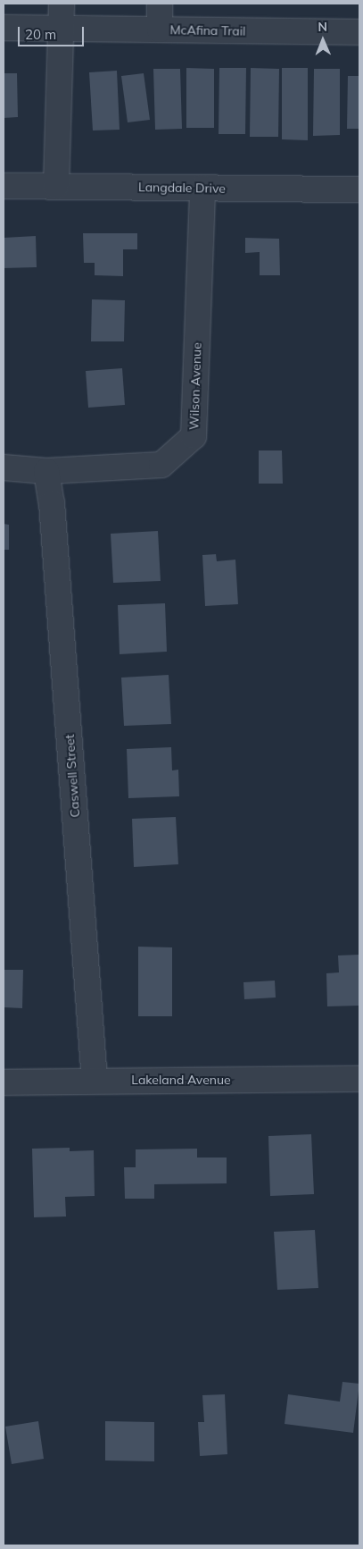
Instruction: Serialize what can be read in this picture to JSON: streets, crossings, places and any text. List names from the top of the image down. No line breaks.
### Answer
{"streets":{"street":["McAfina Trail","Langdale Drive","Wilson Avenue","Caswell Street","Lakeland Avenue"]},"crossings":[["Langdale Drive","Wilson Avenue"],["Wilson Avenue","Caswell Street"],["Caswell Street","Lakeland Avenue"]],"scale_bar":"20 m","north":"top"}
